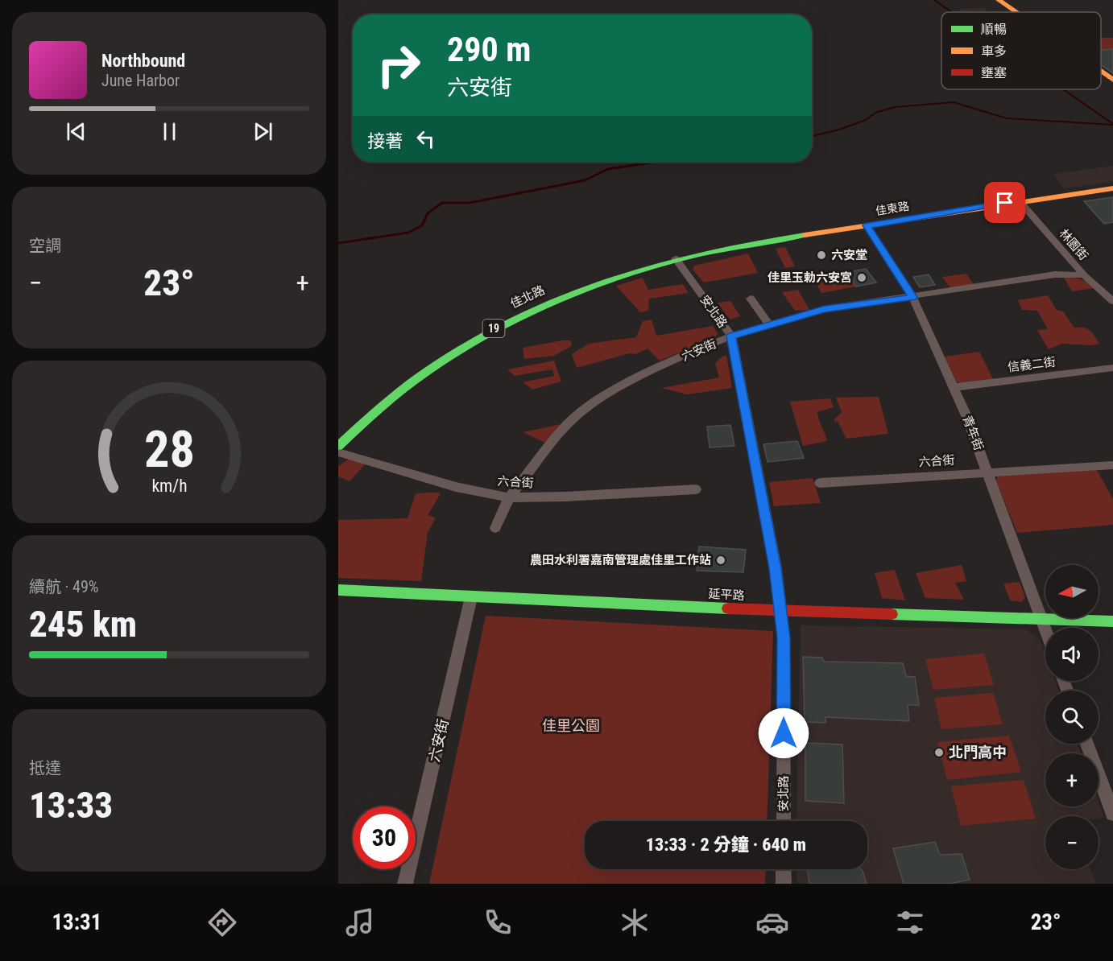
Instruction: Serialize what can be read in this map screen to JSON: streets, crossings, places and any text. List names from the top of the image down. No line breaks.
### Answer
{"streets":{"main road":["佳東路","佳北路","19","延平路"],"street":["林園街","安北路","六安街","信義二街","青年街","六合街"]},"crossings":[["佳東路","林園街"],["佳東路","佳北路"],["佳東路","安北路"],["佳東路","青年街"],["林園街","六安街"],["佳北路","安北路"],["安北路","六安街"],["安北路","延平路"],["六安街","青年街"],["六安街","六合街"],["六安街","延平路"],["信義二街","青年街"],["青年街","六合街"],["青年街","延平路"]],"parks":["佳里公園"],"places":["六安堂","佳里玉勅六安宮","農田水利署嘉南管理處佳里工作站","北門高中"],"legend":["順暢","車多","壅塞"],"north":"left","page":{"turn":["290 m","六安街"],"song":["Northbound","June Harbor"],"then":"接著","tile":["空調",["續航 · 49%","245 km"],["抵達","13:33"]],"heat":["−","23°","+"],"map_buttons":["+","−"],"limit":"30","trip":"13:33 · 2 分鐘 · 640 m","tabs":["13:31","23°"],"gauge":["28","km/h"]}}
